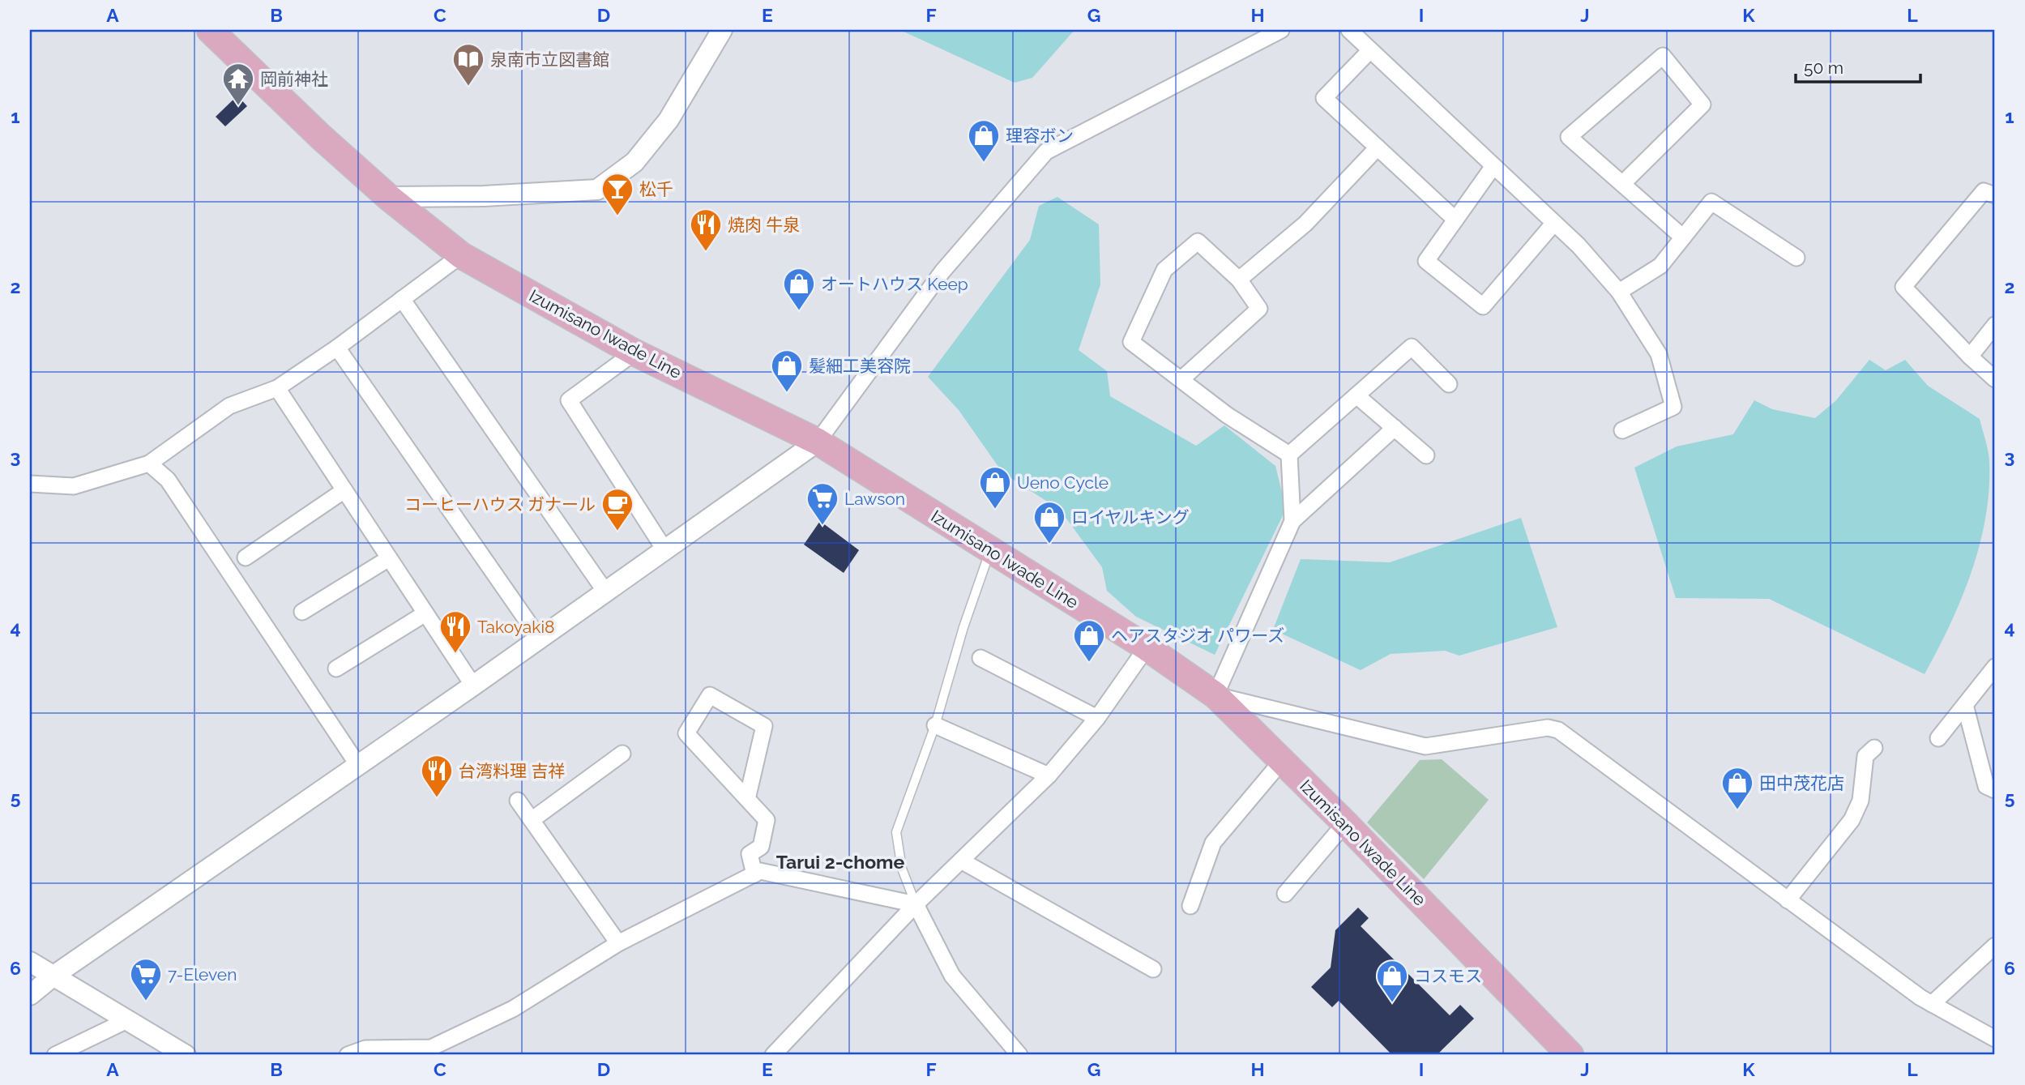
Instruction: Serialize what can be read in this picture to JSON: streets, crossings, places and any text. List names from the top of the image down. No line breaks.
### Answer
{"streets":{"main road":["Izumisano Iwade Line"]},"districts":["Tarui 2-chome"],"places":{"library":["泉南市立図書館"],"temple":["岡前神社"],"shop":["理容ボン","オートハウス Keep","髪細工美容院","Ueno Cycle","ロイヤルキング","ヘアスタジオ パワーズ","田中茂花店","コスモス"],"bar":["松千"],"restaurant":["焼肉 牛泉","Takoyaki8","台湾料理 吉祥"],"supermarket":["Lawson","7-Eleven"],"cafe":["コーヒーハウス ガナール"]},"scale_bar":"50 m","grid":{"columns":["A","B","C","D","E","F","G","H","I","J","K","L"],"rows":["1","2","3","4","5","6"]}}
